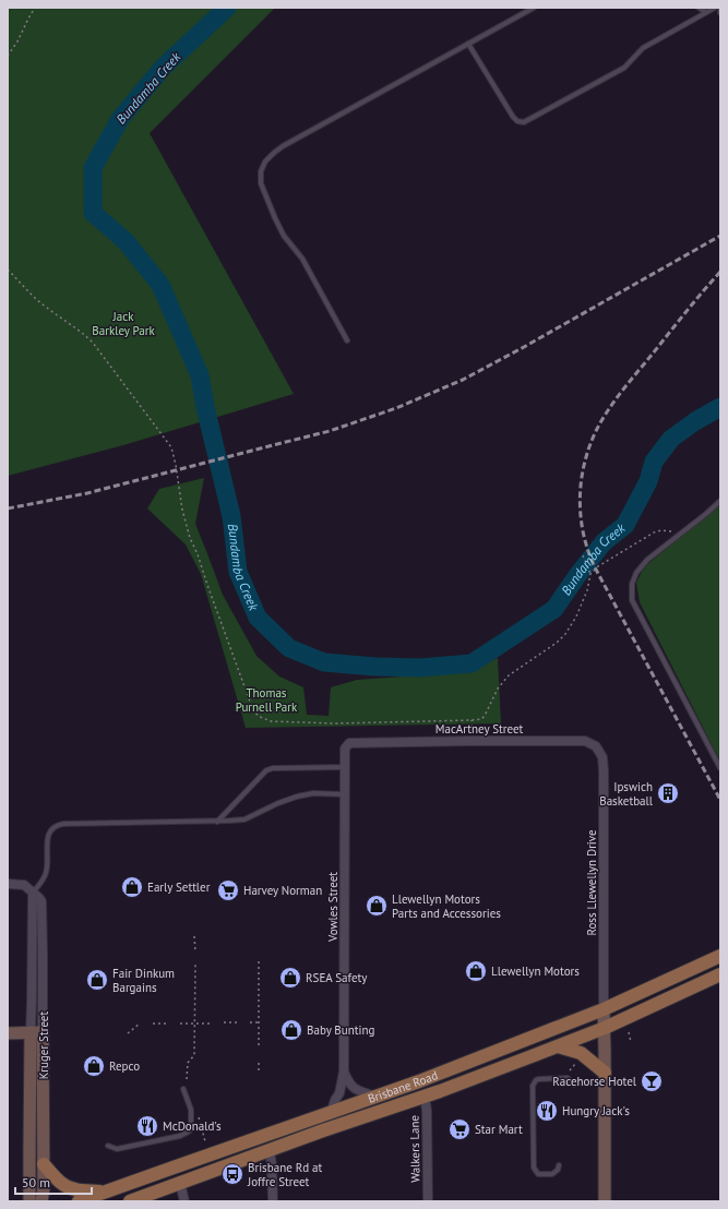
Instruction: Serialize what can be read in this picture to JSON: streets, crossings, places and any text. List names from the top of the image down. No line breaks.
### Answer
{"streets":{"main road":["Brisbane Road"],"street":["MacArtney Street","Ross Llewellyn Drive","Vowles Street","Kruger Street","Walkers Lane"]},"crossings":[["MacArtney Street","Ross Llewellyn Drive"],["MacArtney Street","Vowles Street"],["Ross Llewellyn Drive","Brisbane Road"],["Vowles Street","Brisbane Road"],["Brisbane Road","Walkers Lane"]],"water":["Bundamba Creek"],"parks":["Jack Barkley Park","Thomas Purnell Park"],"places":{"building":["Ipswich Basketball"],"shop":["Early Settler","Llewellyn Motors Parts and Accessories","Llewellyn Motors","RSEA Safety","Fair Dinkum Bargains","Baby Bunting","Repco"],"supermarket":["Harvey Norman","Star Mart"],"bar":["Racehorse Hotel"],"restaurant":["Hungry Jack's","McDonald's"],"bus stop":["Brisbane Rd at Joffre Street"]},"scale_bar":"50 m"}
